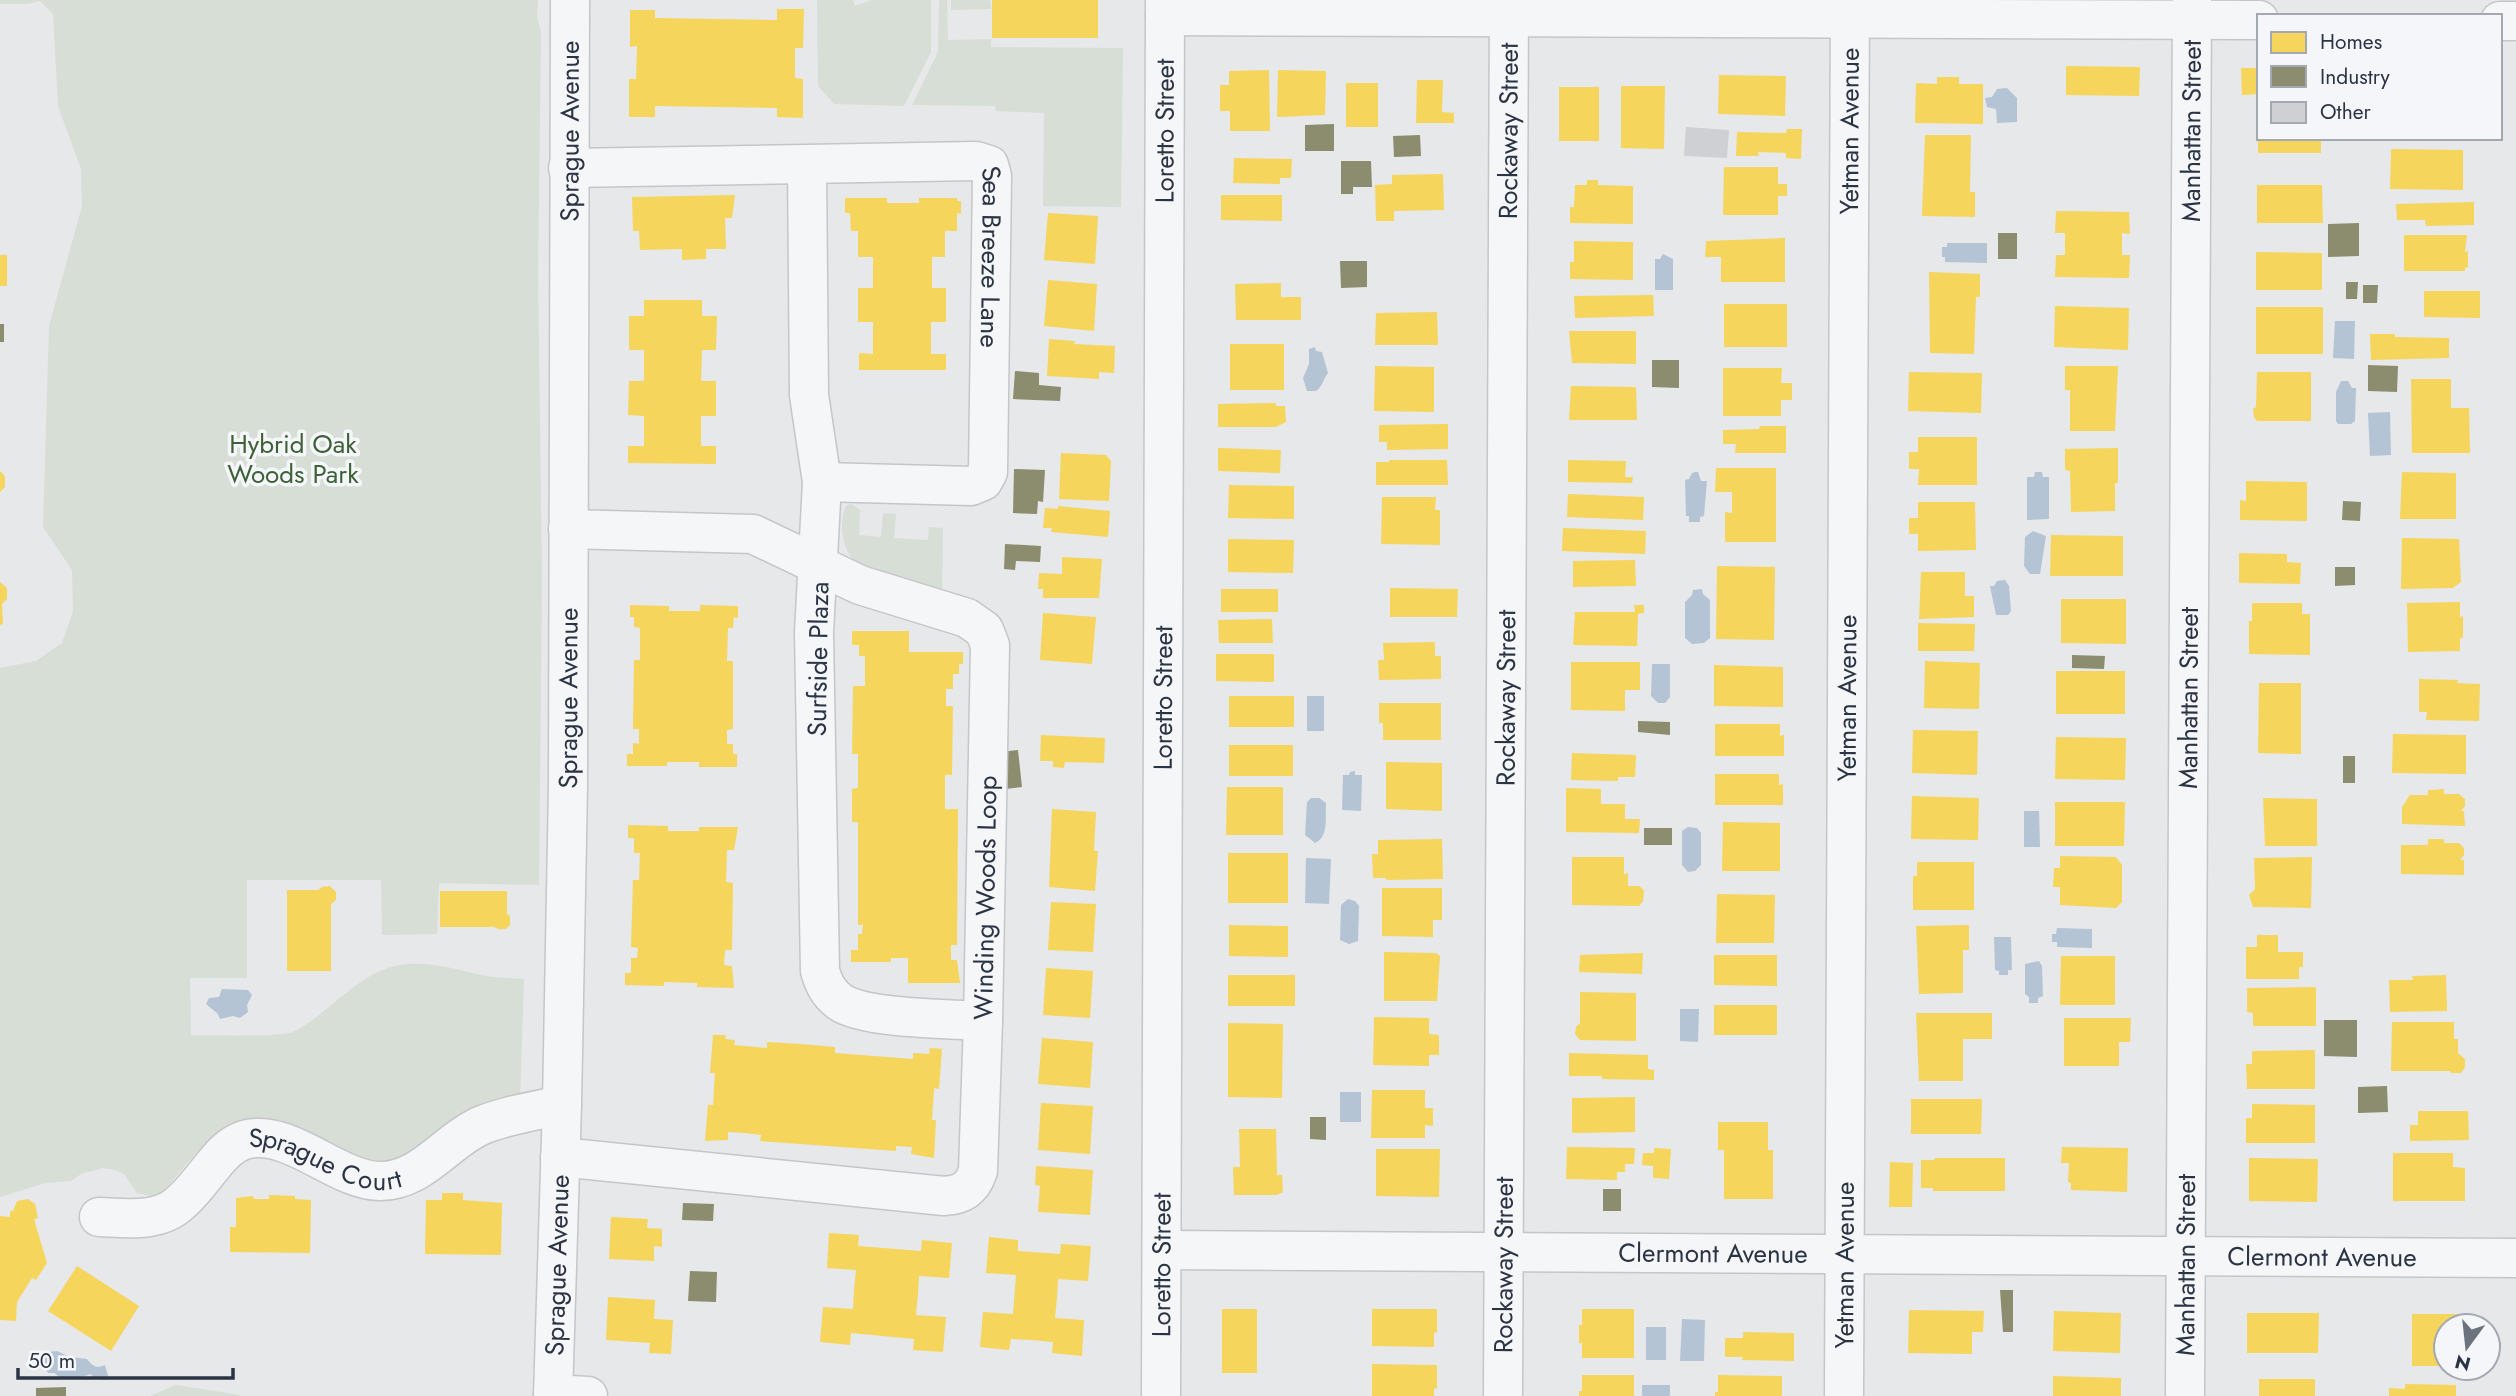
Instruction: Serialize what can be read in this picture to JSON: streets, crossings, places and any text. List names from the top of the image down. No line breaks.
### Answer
{"streets":{"street":["Sprague Avenue","Loretto Street","Rockaway Street","Yetman Avenue","Manhattan Street","Sea Breeze Lane","Surfside Plaza","Winding Woods Loop","Sprague Court","Clermont Avenue"]},"crossings":[["Sprague Avenue","Sea Breeze Lane"],["Sprague Avenue","Winding Woods Loop"],["Sprague Avenue","Sprague Court"],["Loretto Street","Clermont Avenue"],["Rockaway Street","Clermont Avenue"],["Yetman Avenue","Clermont Avenue"],["Manhattan Street","Clermont Avenue"],["Sea Breeze Lane","Surfside Plaza"],["Surfside Plaza","Winding Woods Loop"]],"parks":["Hybrid Oak Woods Park"],"legend":["Homes","Industry","Other"],"scale_bar":"50 m","north":"bottom"}
